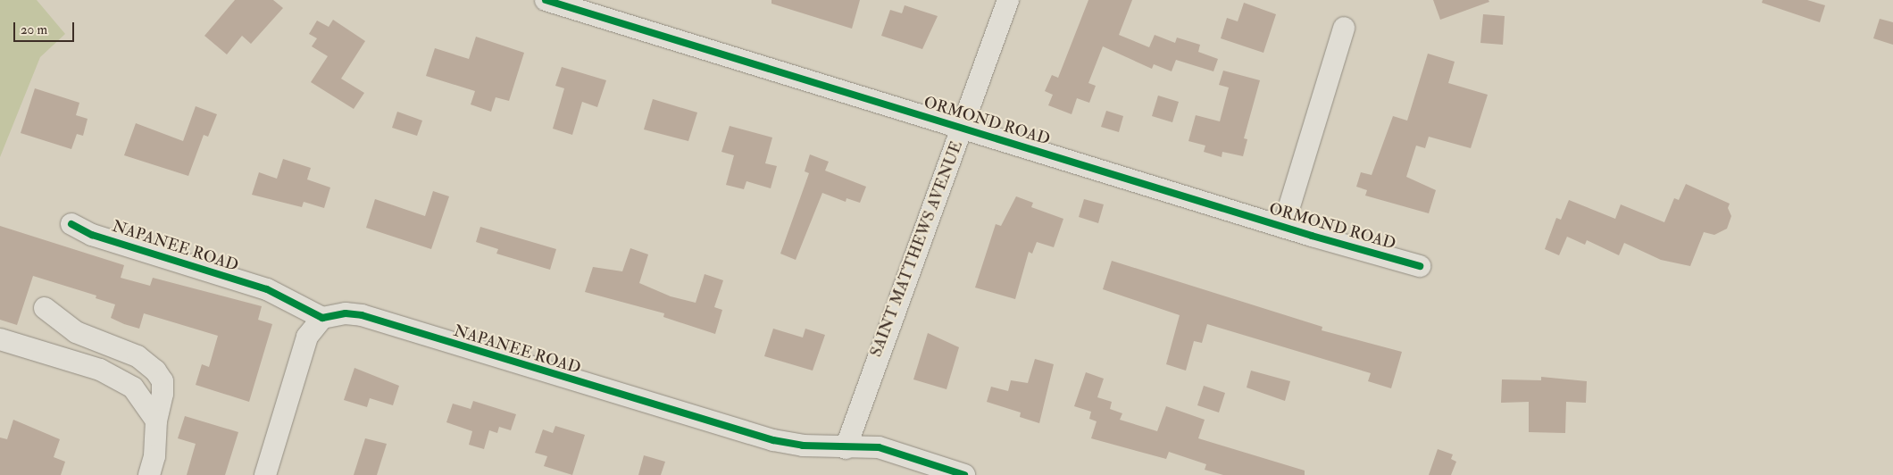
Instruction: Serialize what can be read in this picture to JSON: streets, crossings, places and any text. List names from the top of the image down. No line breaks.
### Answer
{"streets":{"street":["ORMOND ROAD","NAPANEE ROAD","SAINT MATTHEWS AVENUE"]},"crossings":[["ORMOND ROAD","SAINT MATTHEWS AVENUE"],["NAPANEE ROAD","SAINT MATTHEWS AVENUE"]],"scale_bar":"20 m"}
